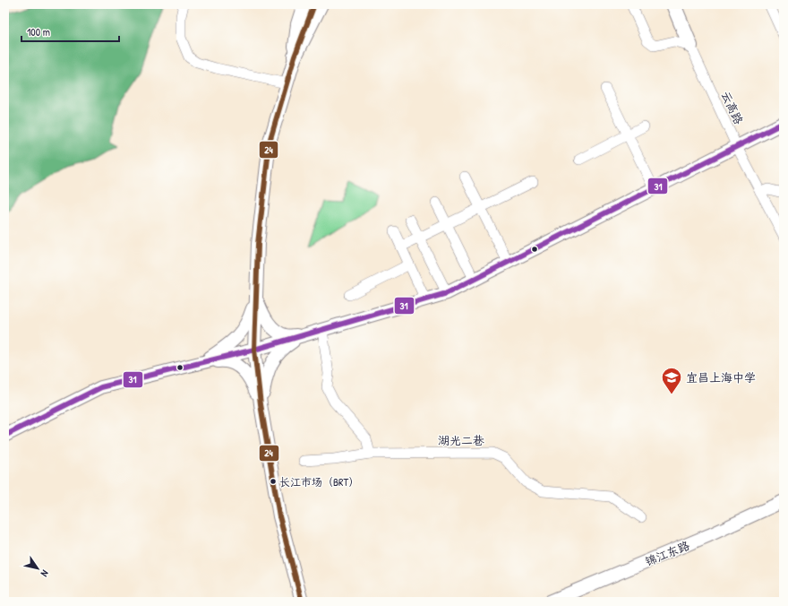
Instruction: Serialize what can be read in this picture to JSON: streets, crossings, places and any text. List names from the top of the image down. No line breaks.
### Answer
{"streets":{"main road":["锦江东路"],"street":["云高路","湖光二巷"]},"places":{"school or university":["宜昌上海中学"],"other":["长江市场（BRT）"]},"lines":["transit line 24","transit line 31"],"scale_bar":"100 m","north":"bottom right"}
